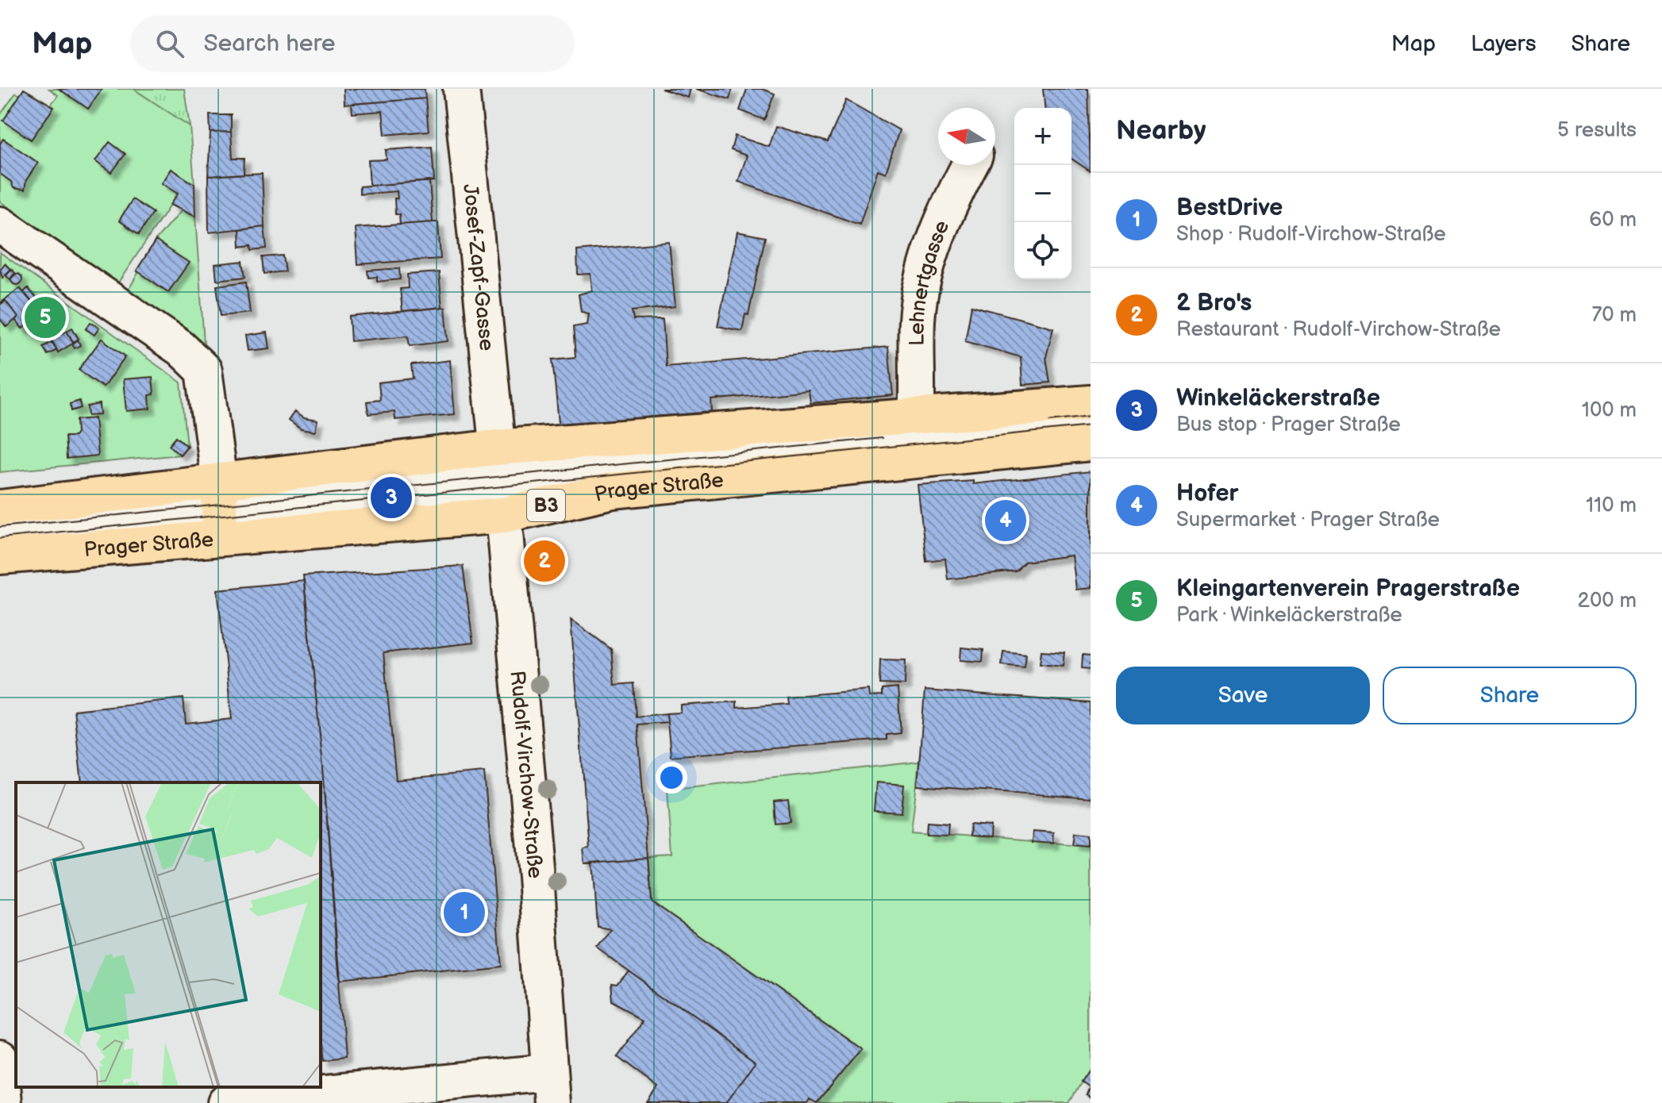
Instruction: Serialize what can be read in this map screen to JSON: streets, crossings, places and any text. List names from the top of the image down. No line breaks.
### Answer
{"streets":{"main road":["Prager Straße","B3"],"street":["Josef-Zapf-Gasse","Lehnertgasse","Rudolf-Virchow-Straße"]},"crossings":[["Josef-Zapf-Gasse","Prager Straße"],["Josef-Zapf-Gasse","Rudolf-Virchow-Straße"],["Lehnertgasse","Prager Straße"],["Prager Straße","Rudolf-Virchow-Straße"]],"north":"left","page":{"header":"Map","search":"Search here","nav":["Map","Layers","Share"],"heading":["Nearby","5 results"],"map_buttons":["+","−"],"list":[{"mark":"1","name":"BestDrive","note":"Shop · Rudolf-Virchow-Straße","value":"60 m"},{"mark":"2","name":"2 Bro's","note":"Restaurant · Rudolf-Virchow-Straße","value":"70 m"},{"mark":"3","name":"Winkeläckerstraße","note":"Bus stop · Prager Straße","value":"100 m"},{"mark":"4","name":"Hofer","note":"Supermarket · Prager Straße","value":"110 m"},{"mark":"5","name":"Kleingartenverein Pragerstraße","note":"Park · Winkeläckerstraße","value":"200 m"}],"pins":["5","3","4","2","1"],"buttons":["Save","Share"]}}
